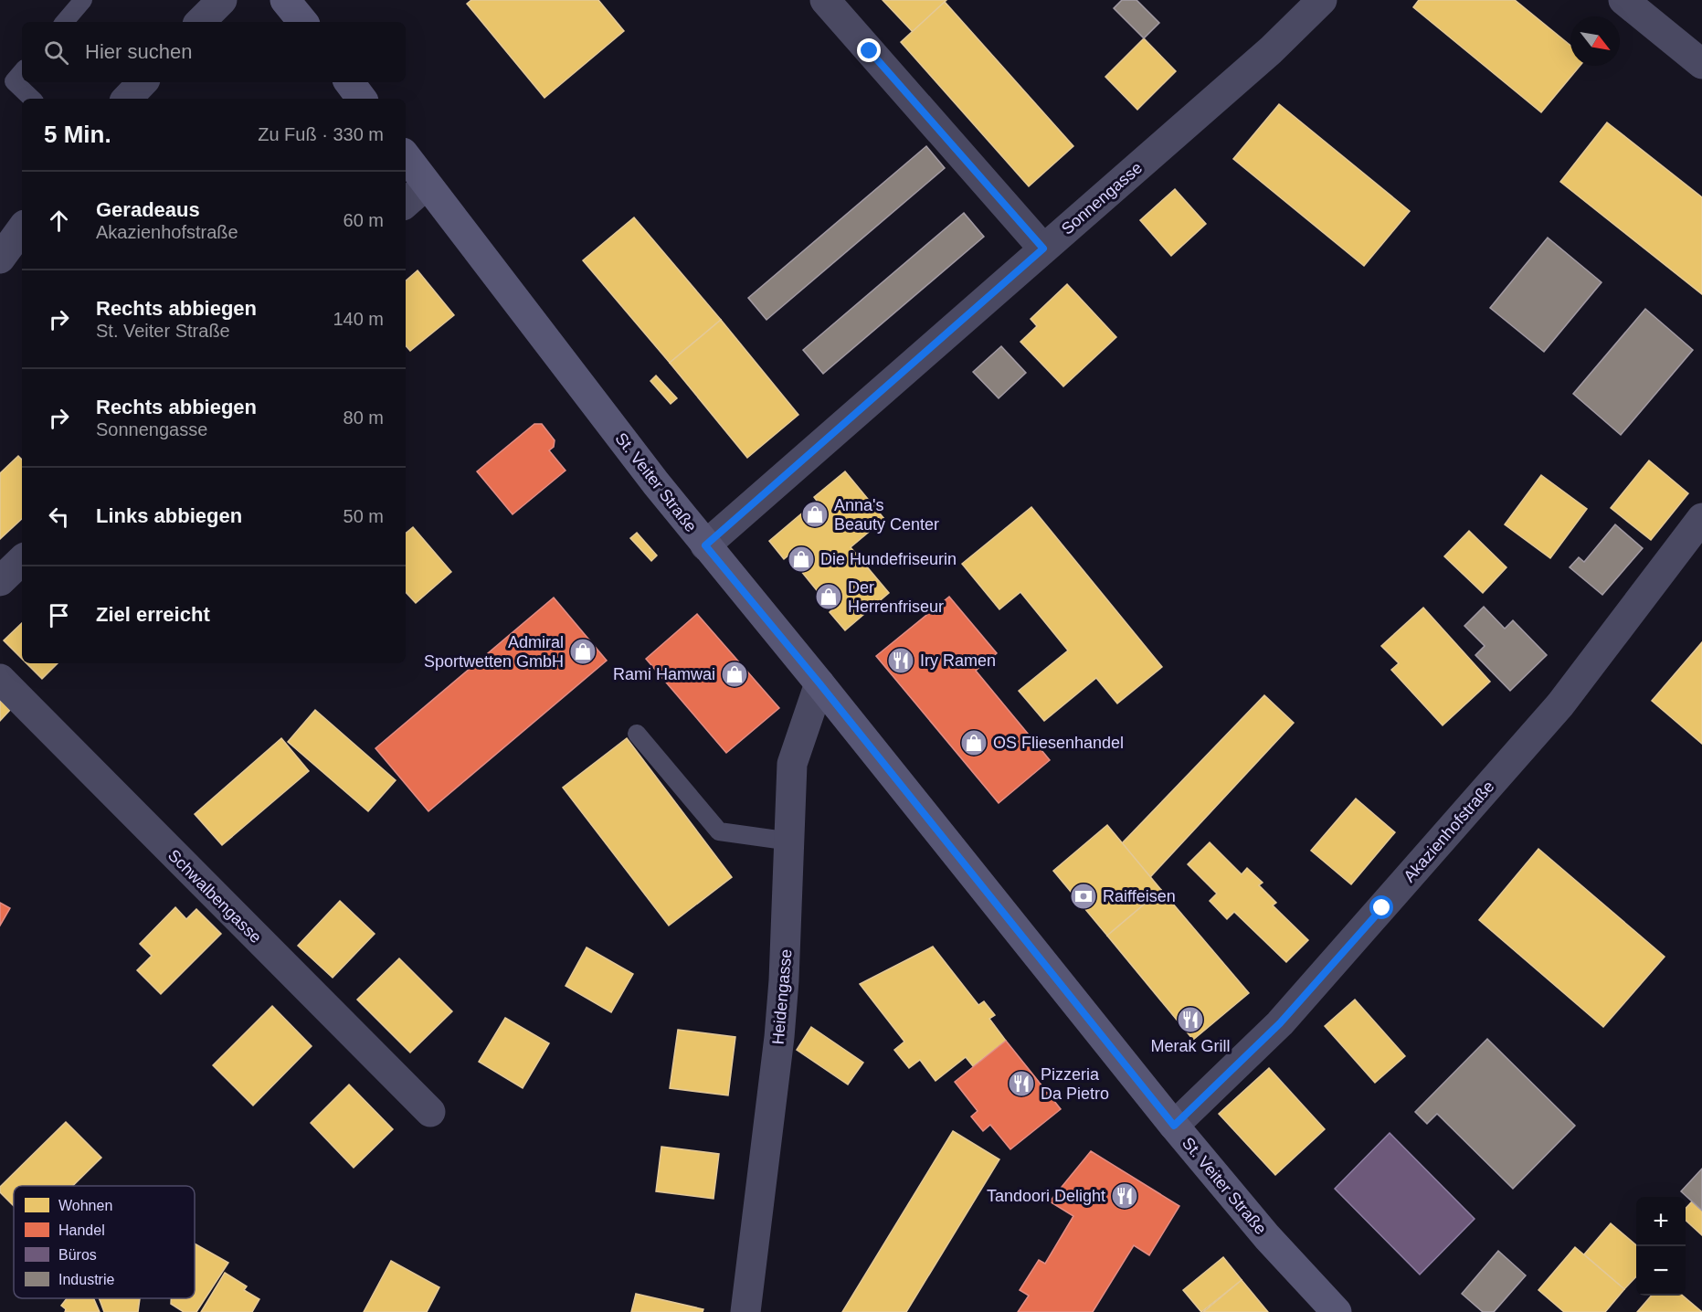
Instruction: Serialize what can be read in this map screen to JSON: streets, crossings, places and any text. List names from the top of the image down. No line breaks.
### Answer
{"streets":{"main road":["St. Veiter Straße"],"street":["Sonnengasse","Akazienhofstraße","Schwalbengasse","Heidengasse"]},"crossings":[["Sonnengasse","St. Veiter Straße"],["St. Veiter Straße","Akazienhofstraße"],["St. Veiter Straße","Heidengasse"]],"places":{"shop":["Anna's Beauty Center","Die Hundefriseurin","Der Herrenfriseur","Admiral Sportwetten GmbH","Rami Hamwai","OS Fliesenhandel"],"restaurant":["Iry Ramen","Merak Grill","Pizzeria Da Pietro","Tandoori Delight"],"bank":["Raiffeisen"]},"legend":["Wohnen","Handel","Büros","Industrie"],"north":"bottom right","page":{"search":"Hier suchen","heading":["5 Min.","Zu Fuß · 330 m"],"list":[["Geradeaus","Akazienhofstraße","60 m"],["Rechts abbiegen","St. Veiter Straße","140 m"],["Rechts abbiegen","Sonnengasse","80 m"],["Links abbiegen","50 m"],"Ziel erreicht"],"map_buttons":["+","−"]}}
